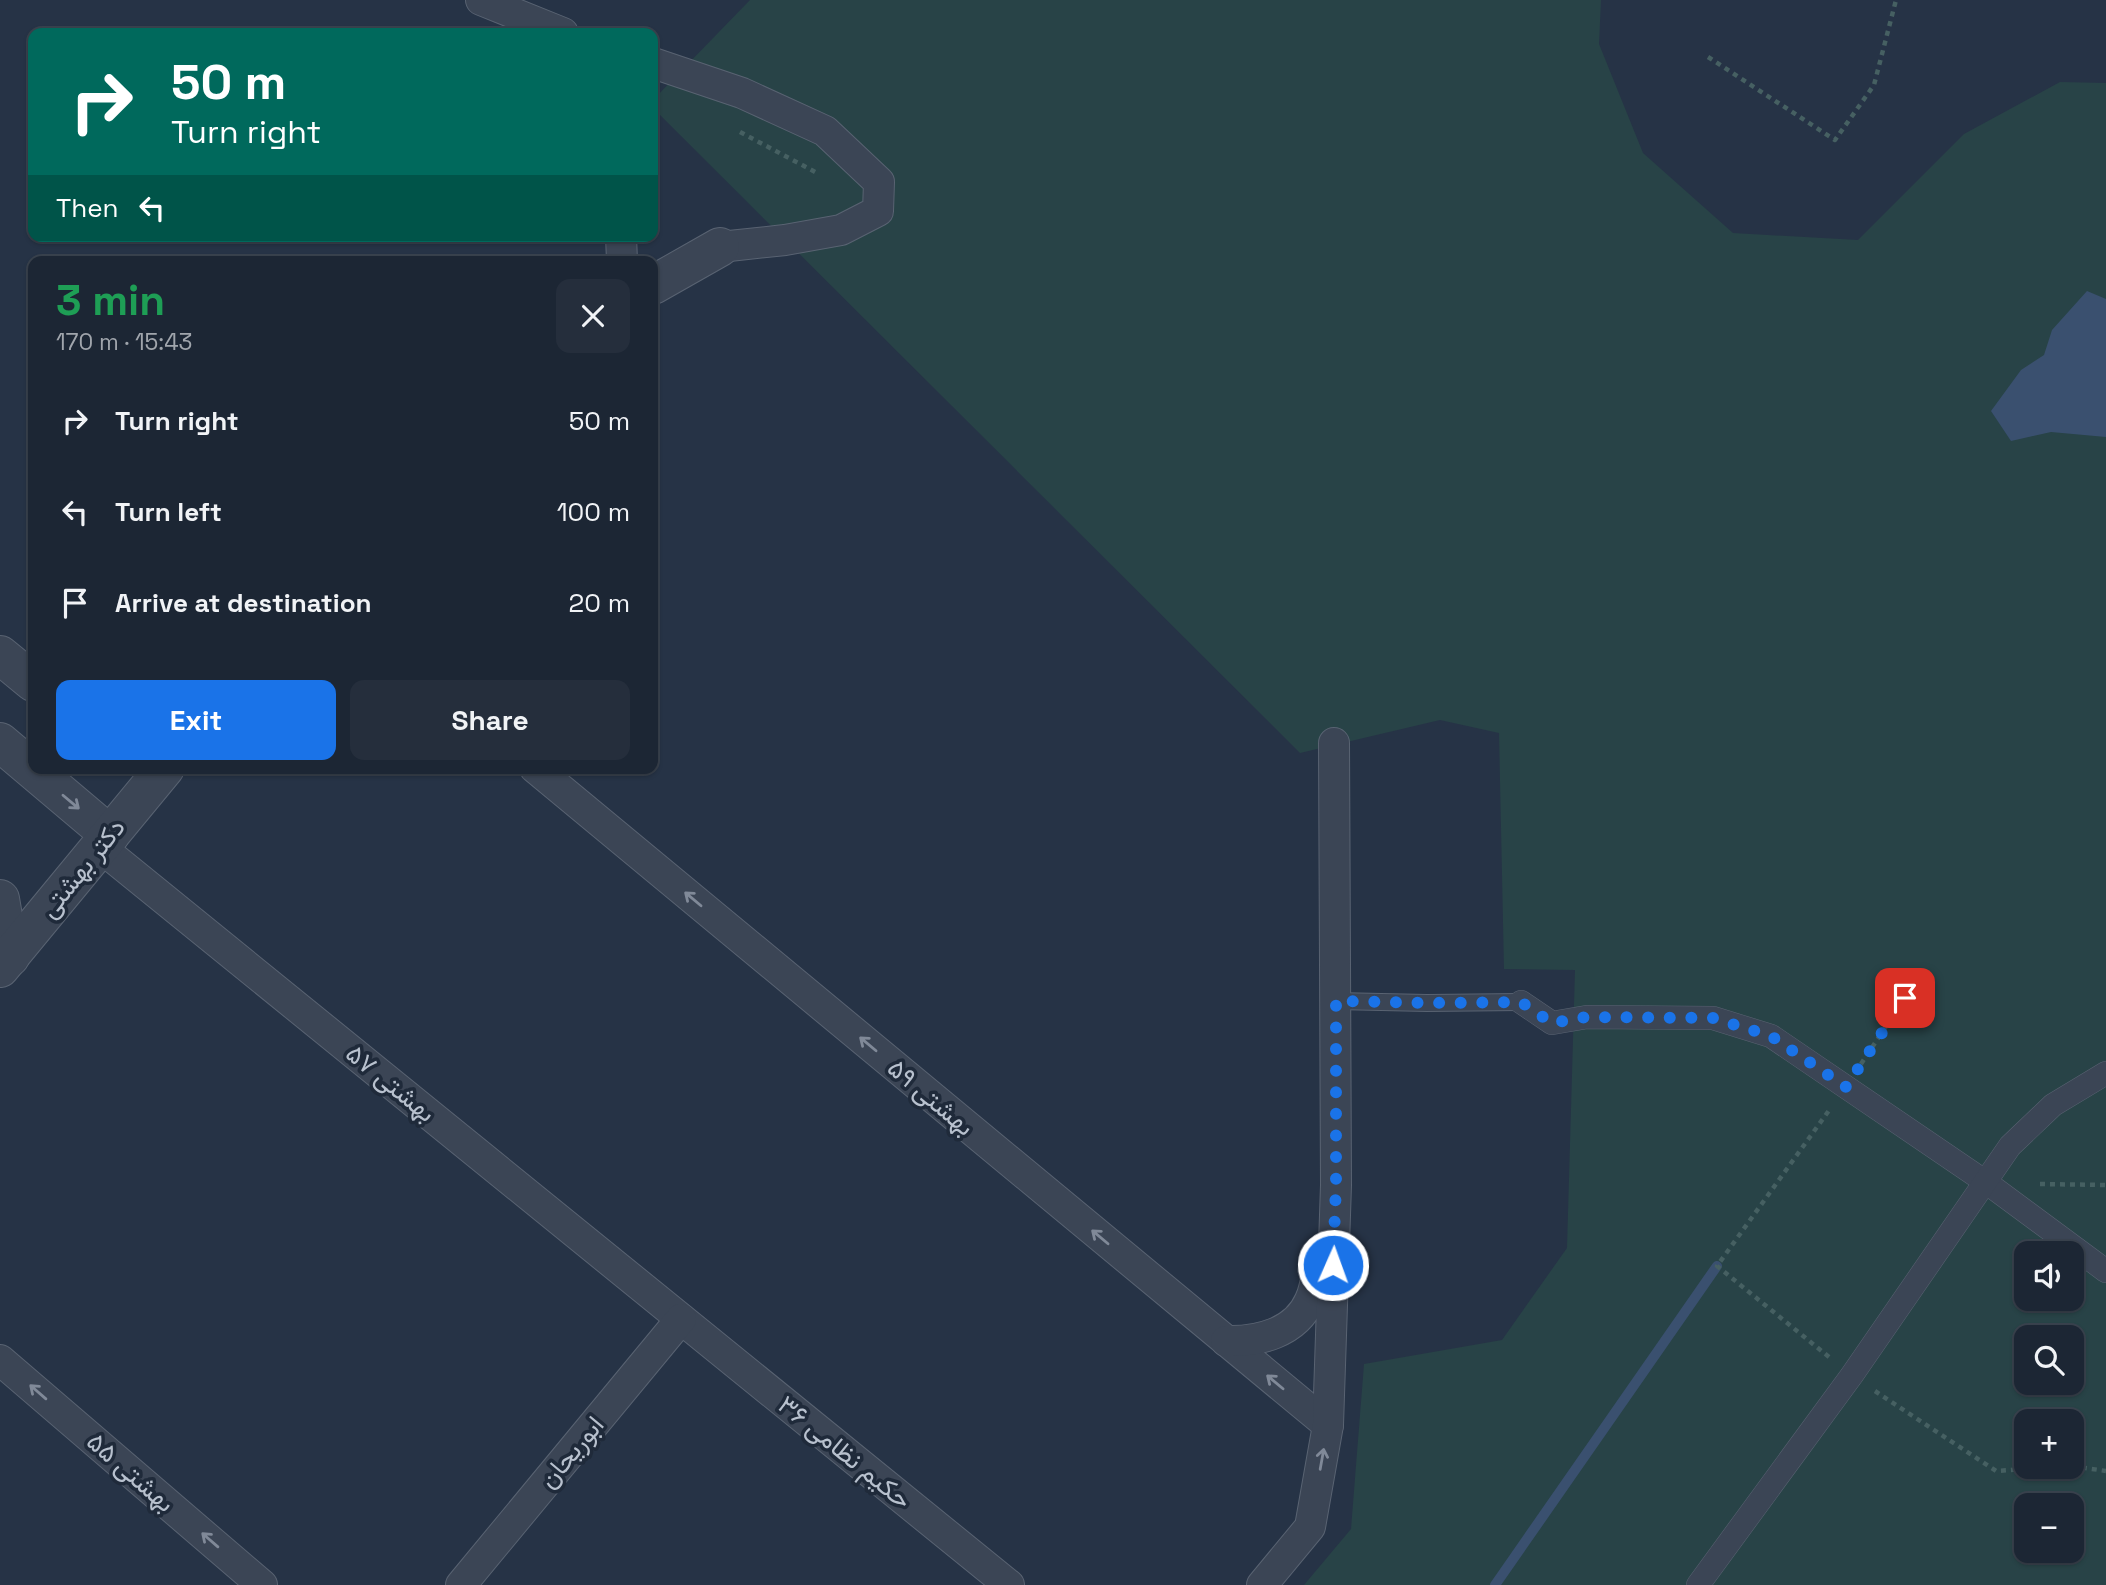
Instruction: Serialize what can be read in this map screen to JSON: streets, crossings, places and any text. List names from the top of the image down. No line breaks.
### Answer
{"streets":{"street":["دکتر بهشتی","بهشتی ۵۷","بهشتی ۵۹","ابوریحان","حکیم نظامی ۳۶","بهشتی ۵۵"]},"crossings":[["دکتر بهشتی","بهشتی ۵۷"],["بهشتی ۵۷","ابوریحان"],["بهشتی ۵۷","حکیم نظامی ۳۶"],["ابوریحان","حکیم نظامی ۳۶"]],"one_way":["بهشتی ۵۹","بهشتی ۵۵"],"page":{"turn":["50 m","Turn right"],"then":"Then","heading":["3 min","170 m · 15:43"],"list":[{"name":"Turn right","value":"50 m"},{"name":"Turn left","value":"100 m"},{"name":"Arrive at destination","value":"20 m"}],"buttons":["Exit","Share"],"map_buttons":["+","−"]}}
